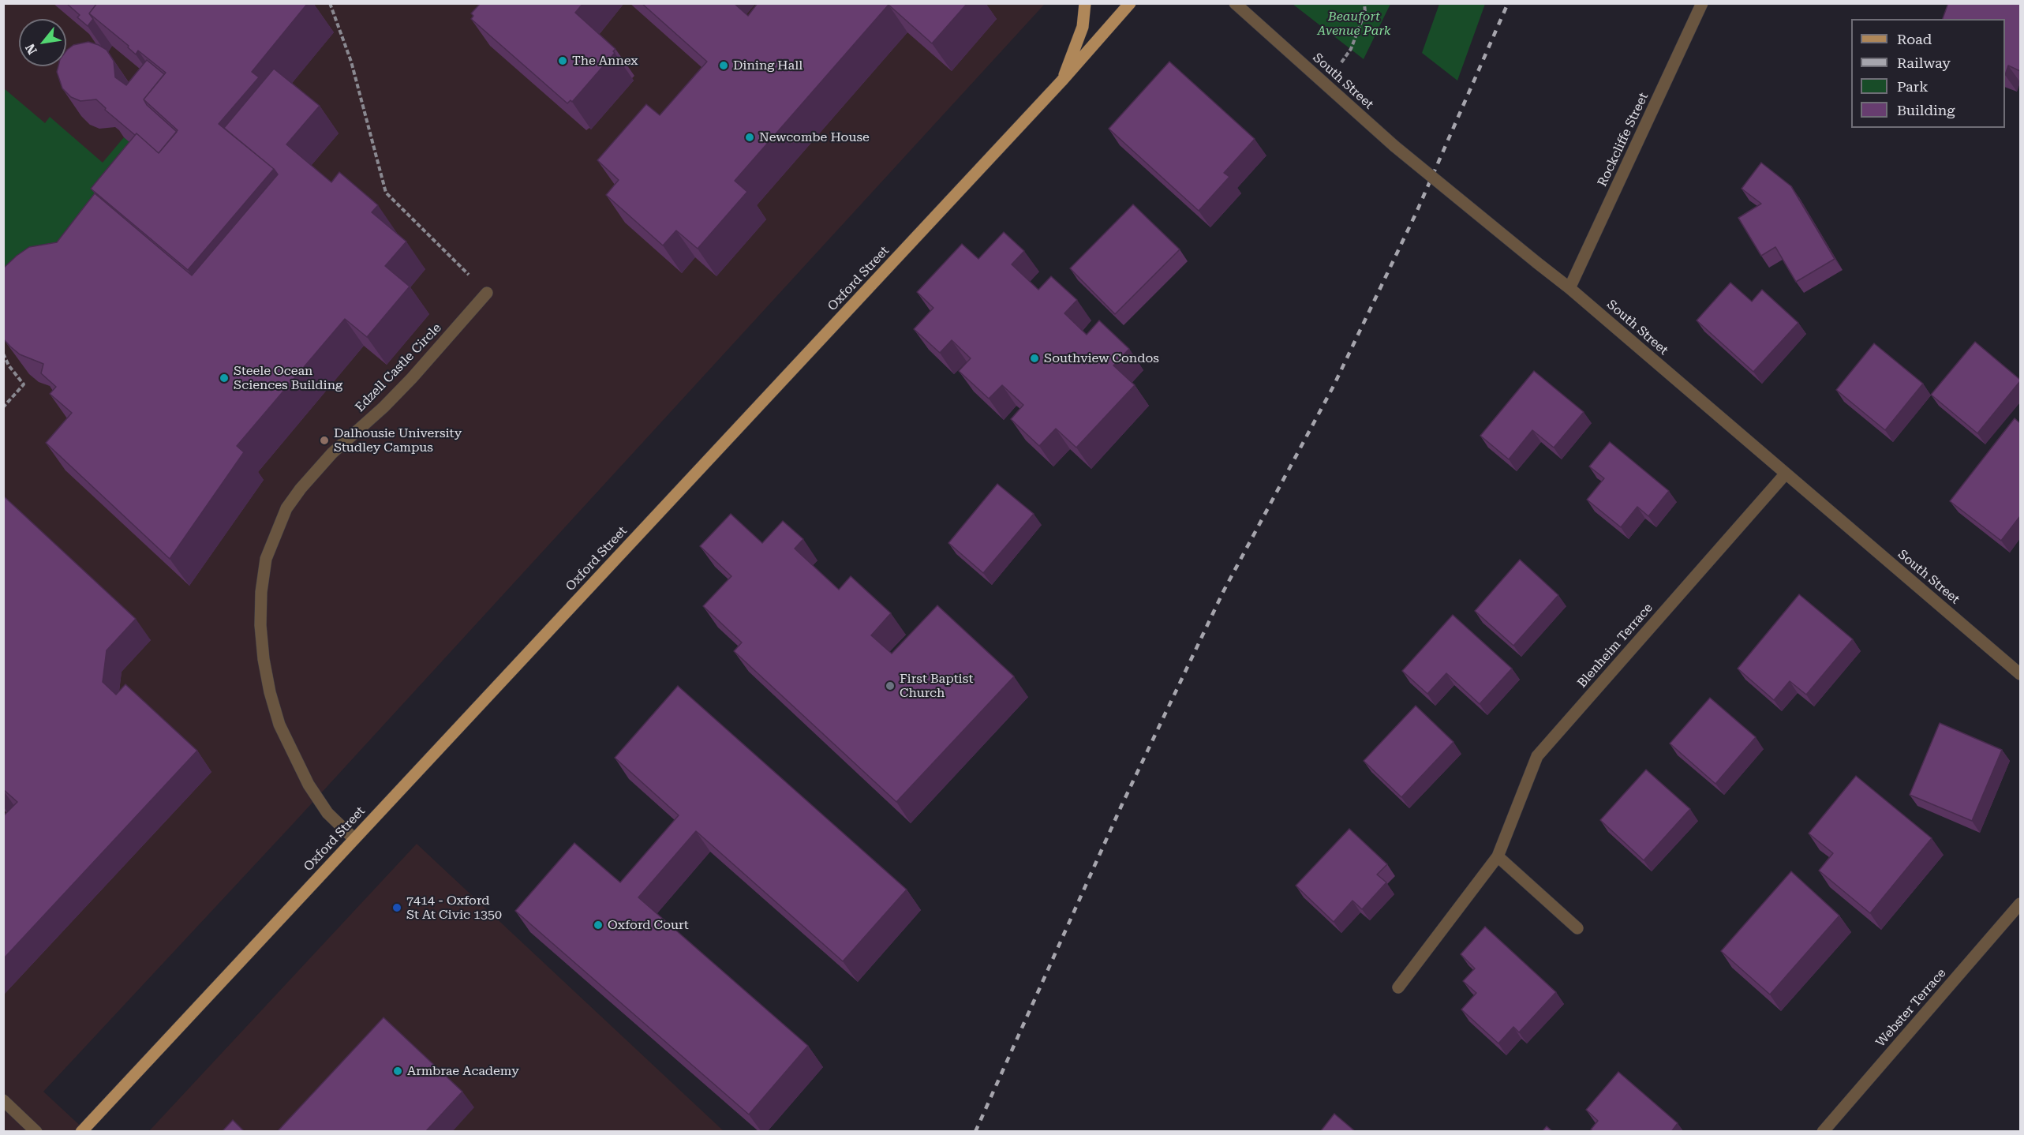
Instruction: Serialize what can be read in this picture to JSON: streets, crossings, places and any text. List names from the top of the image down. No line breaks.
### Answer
{"streets":{"main road":["Oxford Street"],"street":["South Street","Rockcliffe Street","Edzell Castle Circle","Blenheim Terrace","Webster Terrace"]},"crossings":[["South Street","Rockcliffe Street"],["South Street","Blenheim Terrace"],["Oxford Street","Edzell Castle Circle"]],"parks":["Beaufort Avenue Park"],"places":["The Annex","Dining Hall","Newcombe House","Southview Condos","Steele Ocean Sciences Building","Dalhousie University Studley Campus","First Baptist Church","7414 - Oxford St At Civic 1350","Oxford Court","Armbrae Academy"],"legend":["Road","Railway","Park","Building"],"north":"bottom left"}
